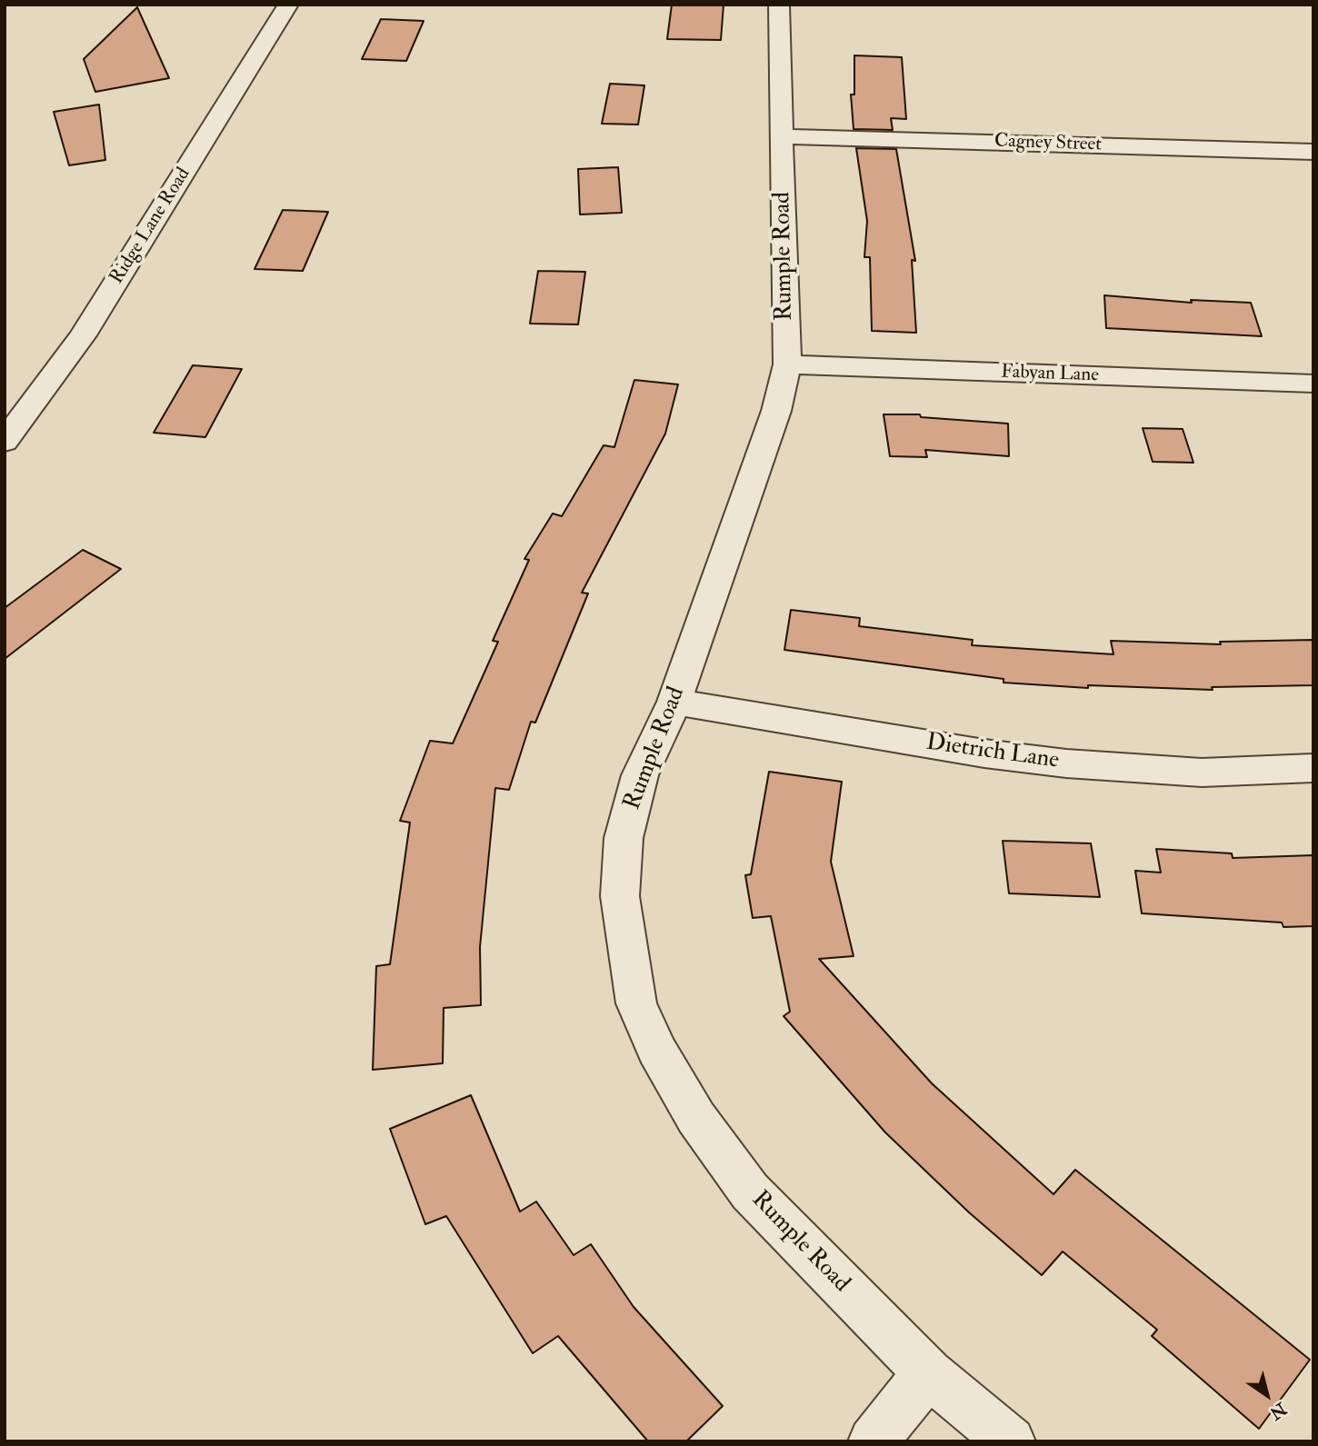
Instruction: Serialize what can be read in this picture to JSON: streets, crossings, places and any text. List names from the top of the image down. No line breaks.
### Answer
{"streets":{"street":["Cagney Street","Ridge Lane Road","Rumple Road","Fabyan Lane","Dietrich Lane"]},"crossings":[["Cagney Street","Rumple Road"],["Rumple Road","Fabyan Lane"],["Rumple Road","Dietrich Lane"]],"north":"bottom right"}
